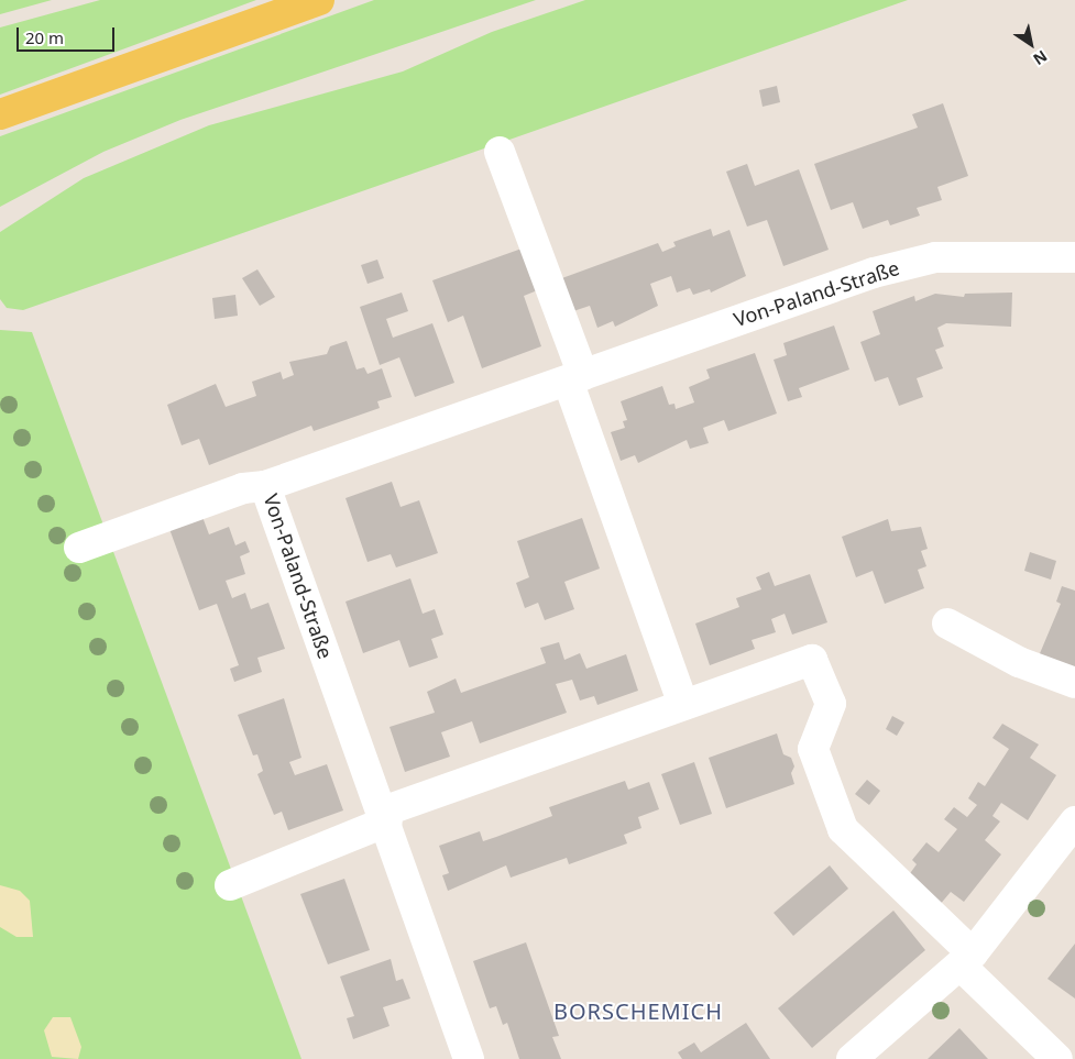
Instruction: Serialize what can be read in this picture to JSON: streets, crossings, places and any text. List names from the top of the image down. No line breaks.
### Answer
{"streets":{"street":["Von-Paland-Straße"]},"districts":["BORSCHEMICH"],"scale_bar":"20 m","north":"bottom right"}
